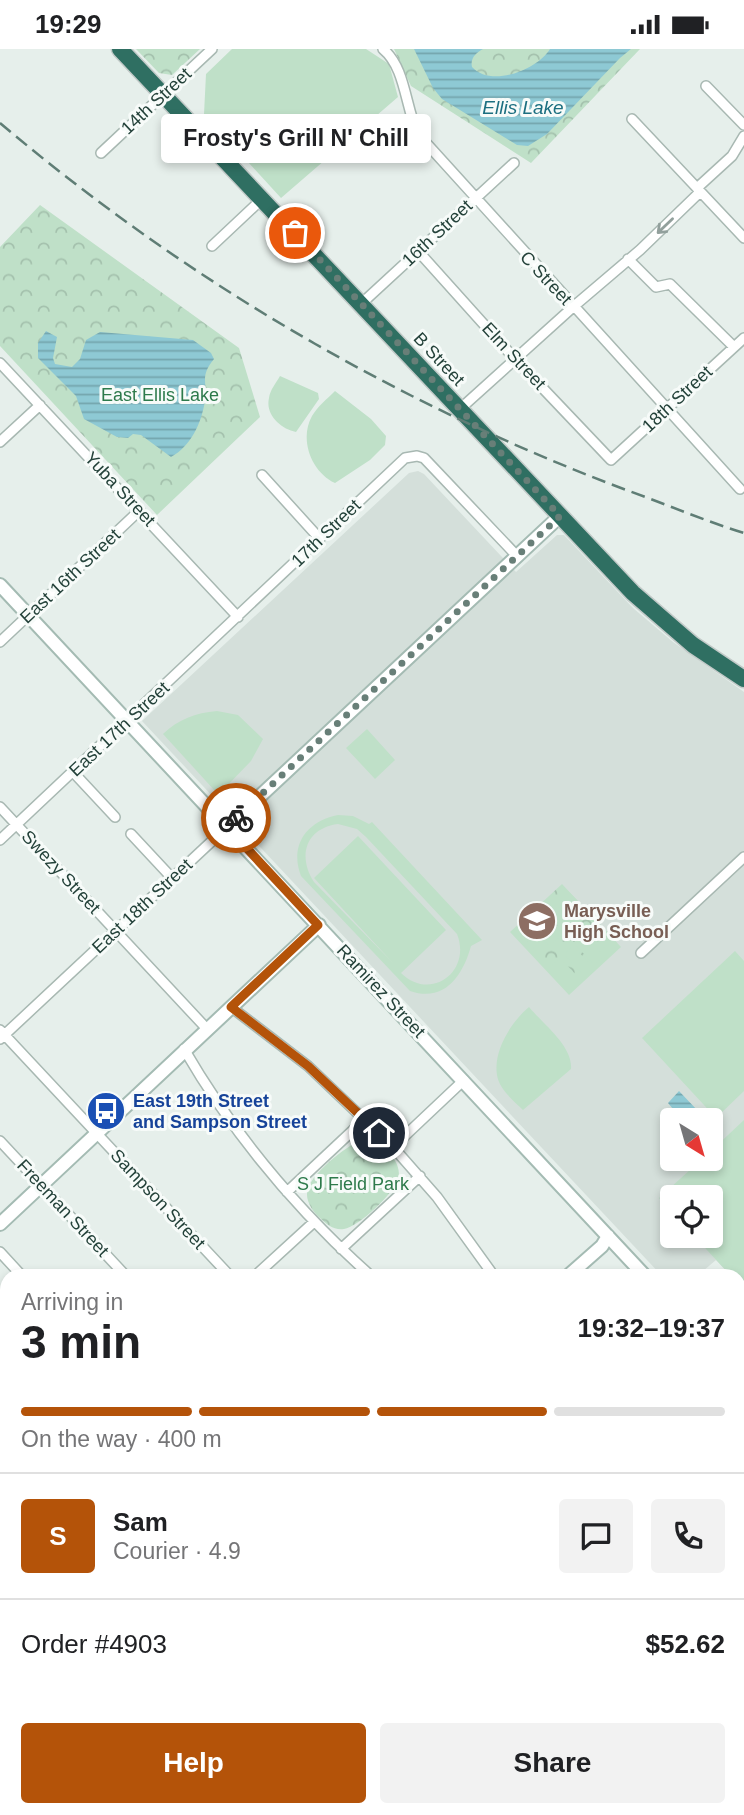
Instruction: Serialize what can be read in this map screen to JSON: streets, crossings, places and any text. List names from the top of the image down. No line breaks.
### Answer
{"streets":{"highway":["B Street"],"street":["14th Street","16th Street","C Street","Elm Street","18th Street","Yuba Street","17th Street","East 16th Street","East 17th Street","Swezy Street","East 18th Street","Ramirez Street","Sampson Street","Freeman Street"]},"crossings":[["14th Street","B Street"],["16th Street","C Street"],["16th Street","Elm Street"],["16th Street","B Street"],["C Street","18th Street"],["Elm Street","18th Street"],["Yuba Street","17th Street"],["Yuba Street","East 16th Street"],["Yuba Street","East 17th Street"],["17th Street","East 17th Street"],["17th Street","East 18th Street"],["East 16th Street","Ramirez Street"],["East 17th Street","Swezy Street"],["East 17th Street","Ramirez Street"],["Swezy Street","East 18th Street"],["East 18th Street","Ramirez Street"],["East 18th Street","Sampson Street"]],"water":["Ellis Lake"],"parks":["East Ellis Lake","S J Field Park"],"places":{"other":["Frosty's Grill N' Chill"],"school or university":["Marysville High School"],"bus stop":["East 19th Street and Sampson Street"]},"north":"bottom right","page":{"status":"19:29","bubble":"Frosty's Grill N' Chill","heading":["3 min","Arriving in","19:32–19:37"],"panel":["Sam","Courier · 4.9","Order #4903","$52.62"],"bar":"On the way · 400 m","round":"S","buttons":["Help","Share"]}}
